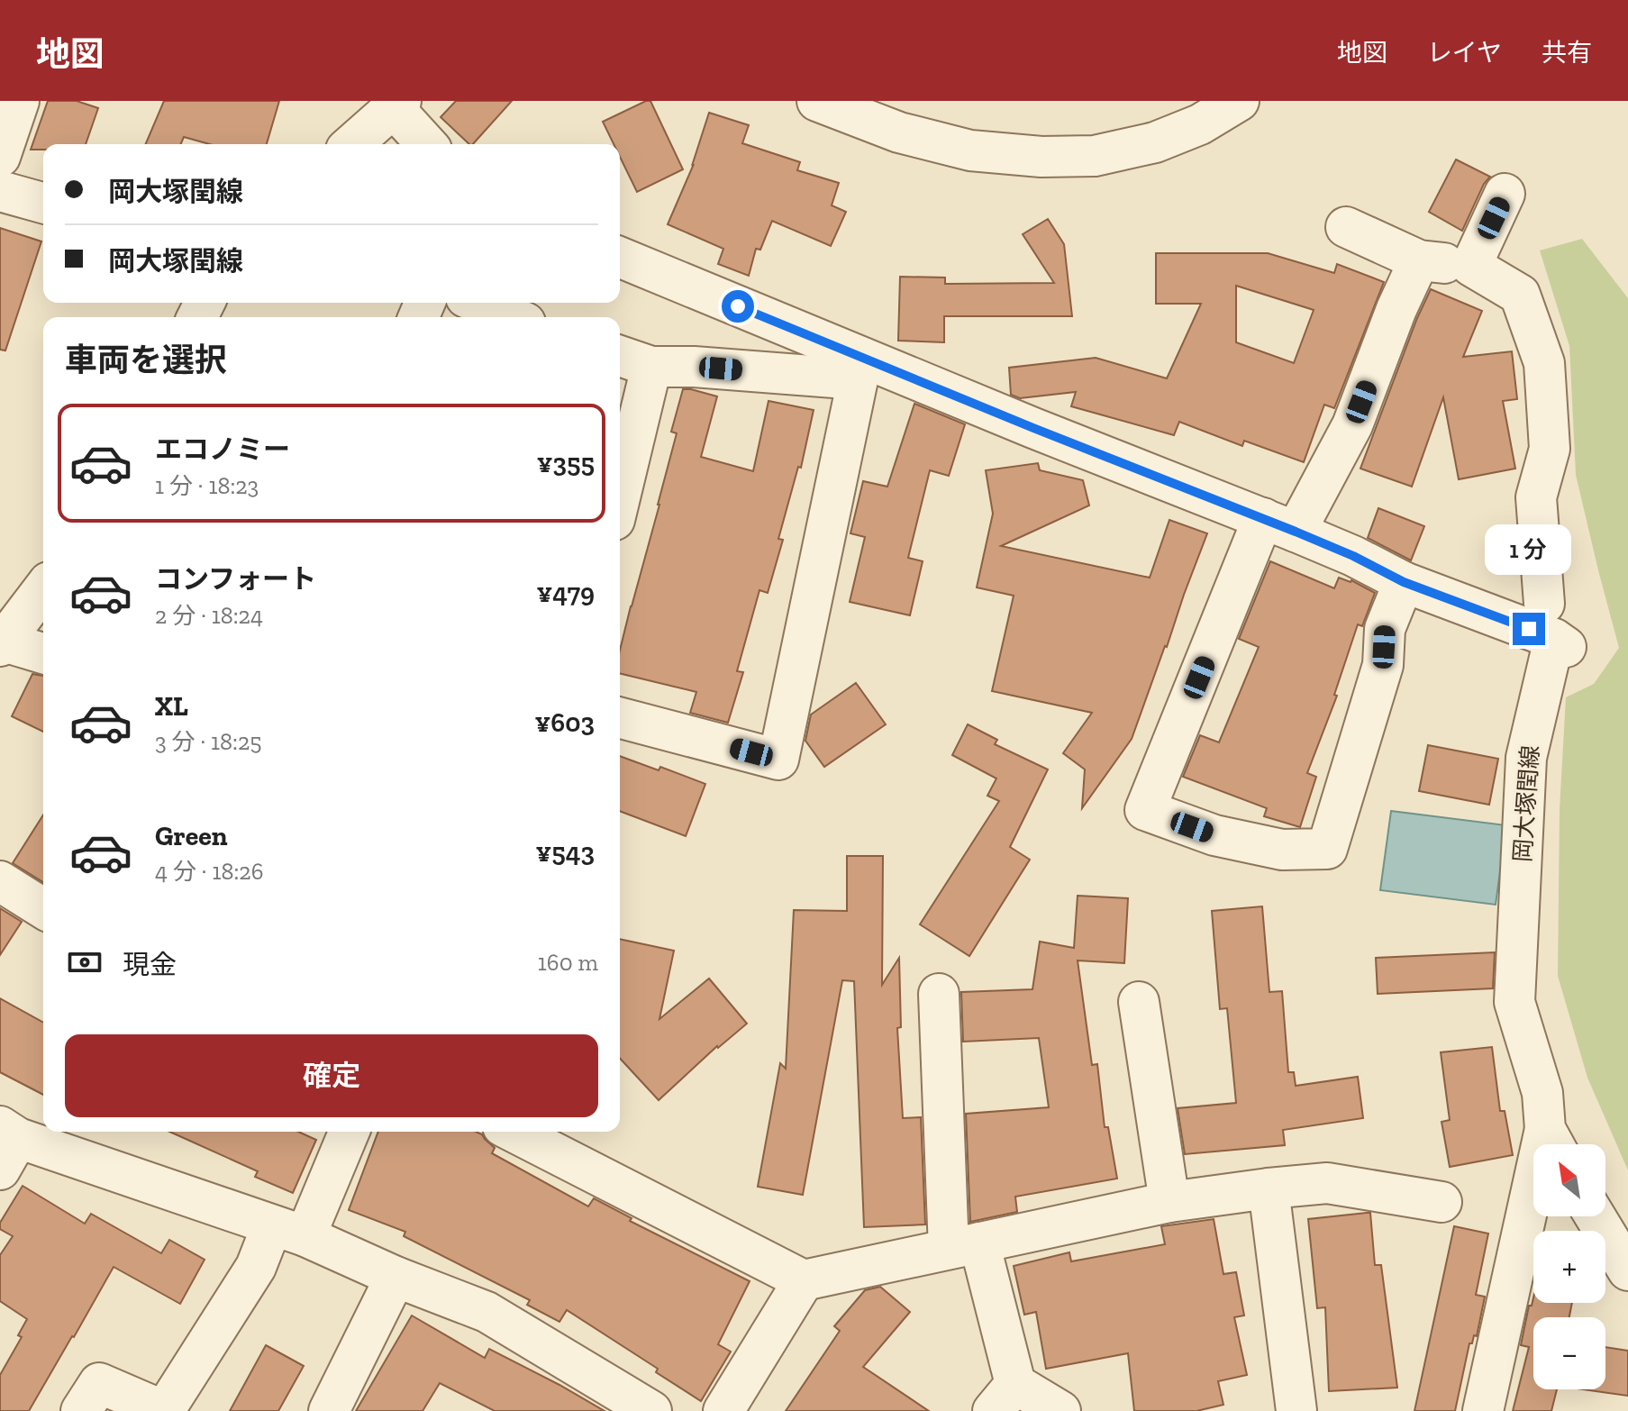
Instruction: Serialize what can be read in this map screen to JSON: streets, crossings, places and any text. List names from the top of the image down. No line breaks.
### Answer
{"streets":{"street":["岡大塚閏線"]},"north":"top left","page":{"header":"地図","nav":["地図","レイヤ","共有"],"banner":["岡大塚閏線","岡大塚閏線"],"heading":"車両を選択","list":[{"name":"エコノミー","note":"1 分 · 18:23","value":"¥355"},{"name":"コンフォート","note":"2 分 · 18:24","value":"¥479"},{"name":"XL","note":"3 分 · 18:25","value":"¥603"},{"name":"Green","note":"4 分 · 18:26","value":"¥543"}],"bubble":"1 分","pay":["現金","160 m"],"buttons":"確定","map_buttons":["+","−"]}}
